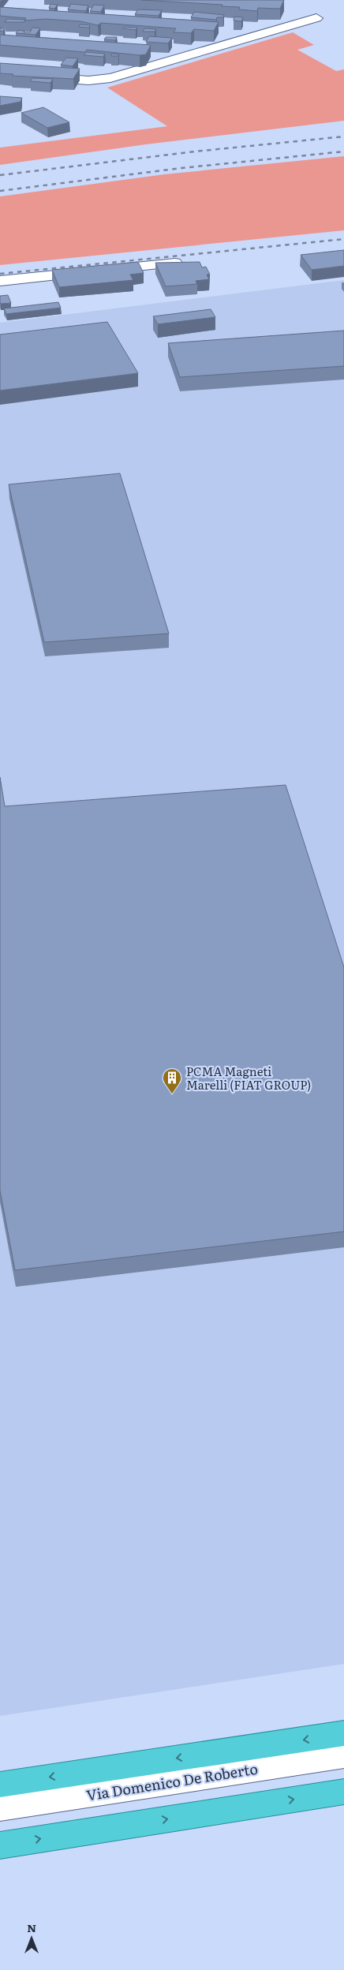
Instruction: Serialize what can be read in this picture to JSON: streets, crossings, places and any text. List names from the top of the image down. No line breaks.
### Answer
{"streets":{"street":["Via Domenico De Roberto"]},"places":{"building":["PCMA Magneti Marelli (FIAT GROUP)"]},"north":"top"}
